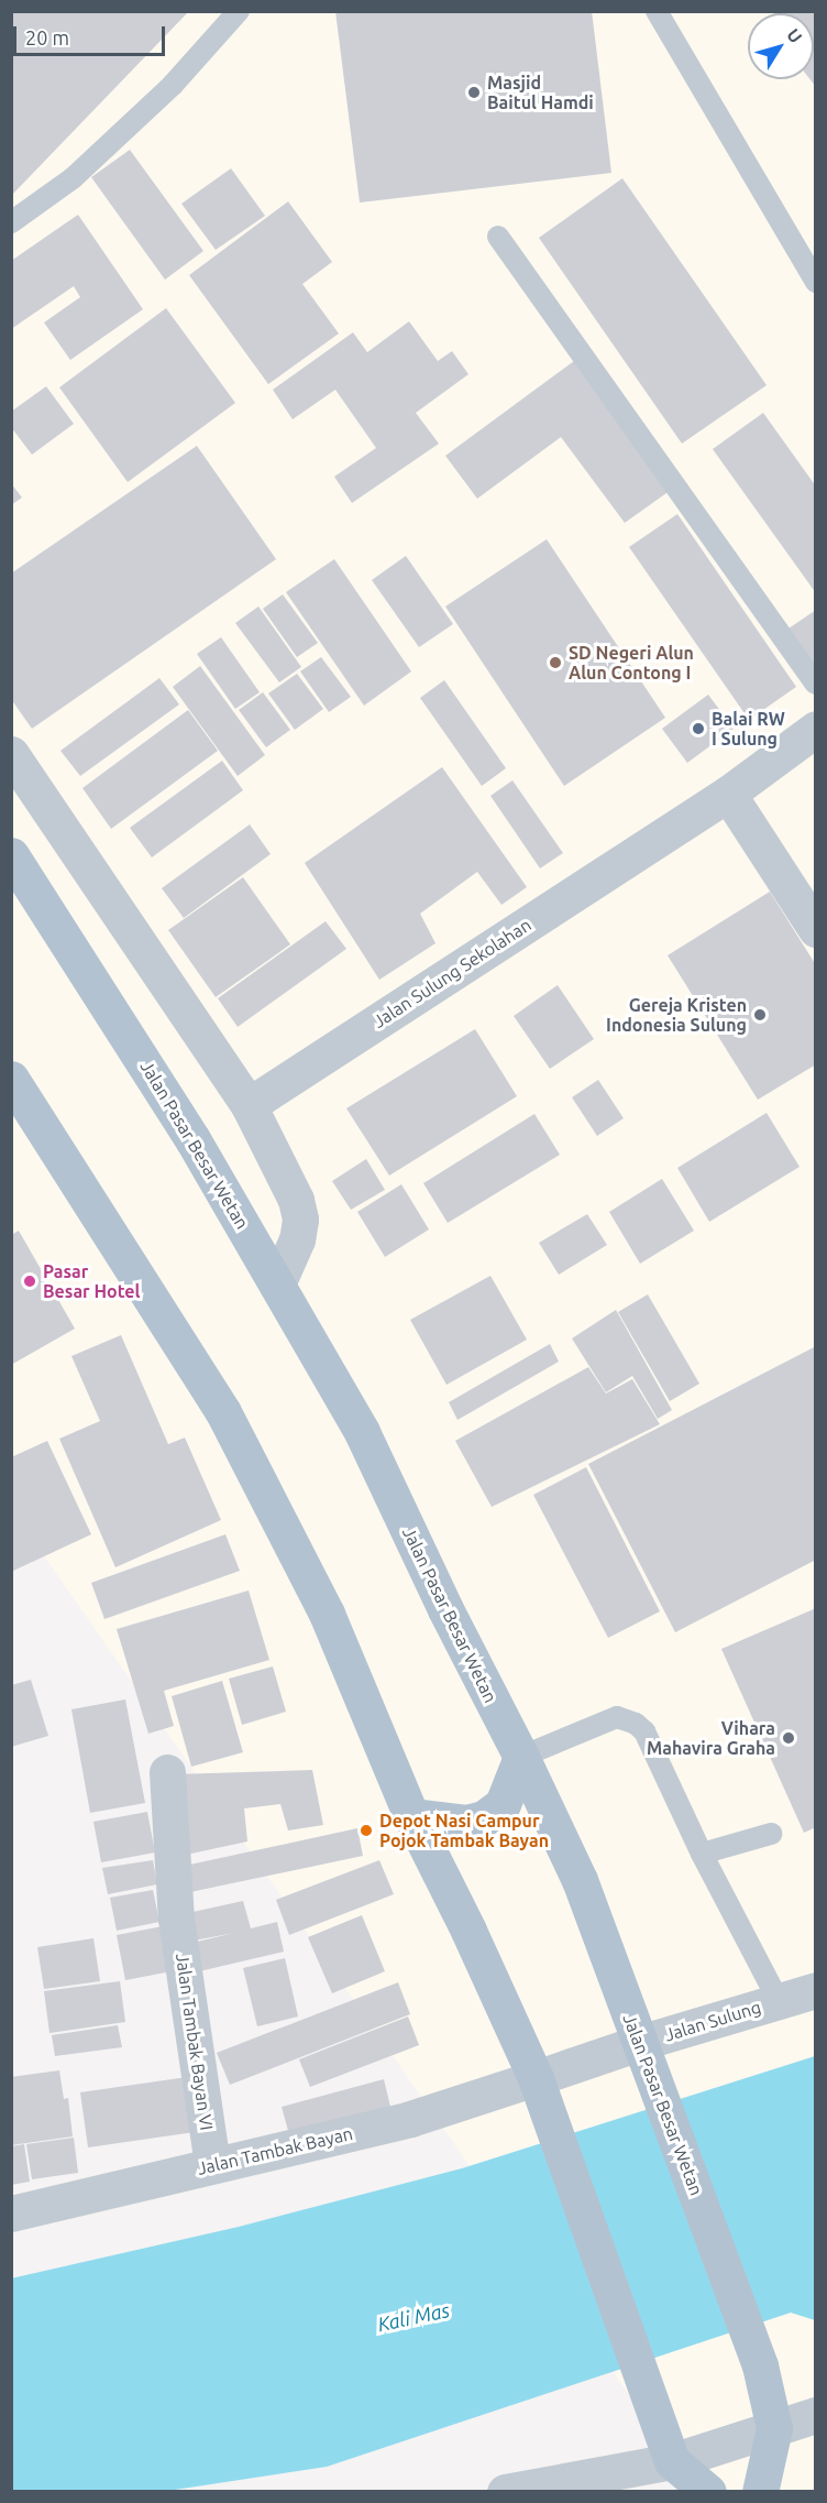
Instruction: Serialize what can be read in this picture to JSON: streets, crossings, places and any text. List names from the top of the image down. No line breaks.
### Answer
{"streets":{"main road":["Jalan Pasar Besar Wetan"],"street":["Jalan Sulung Sekolahan","Jalan Sulung","Jalan Tambak Bayan VI","Jalan Tambak Bayan"]},"crossings":[["Jalan Pasar Besar Wetan","Jalan Sulung"],["Jalan Sulung","Jalan Tambak Bayan"],["Jalan Tambak Bayan VI","Jalan Tambak Bayan"]],"water":["Kali Mas"],"places":["Masjid Baitul Hamdi","SD Negeri Alun Alun Contong I","Balai RW I Sulung","Gereja Kristen Indonesia Sulung","Pasar Besar Hotel","Vihara Mahavira Graha","Depot Nasi Campur Pojok Tambak Bayan"],"scale_bar":"20 m","north":"top right"}
